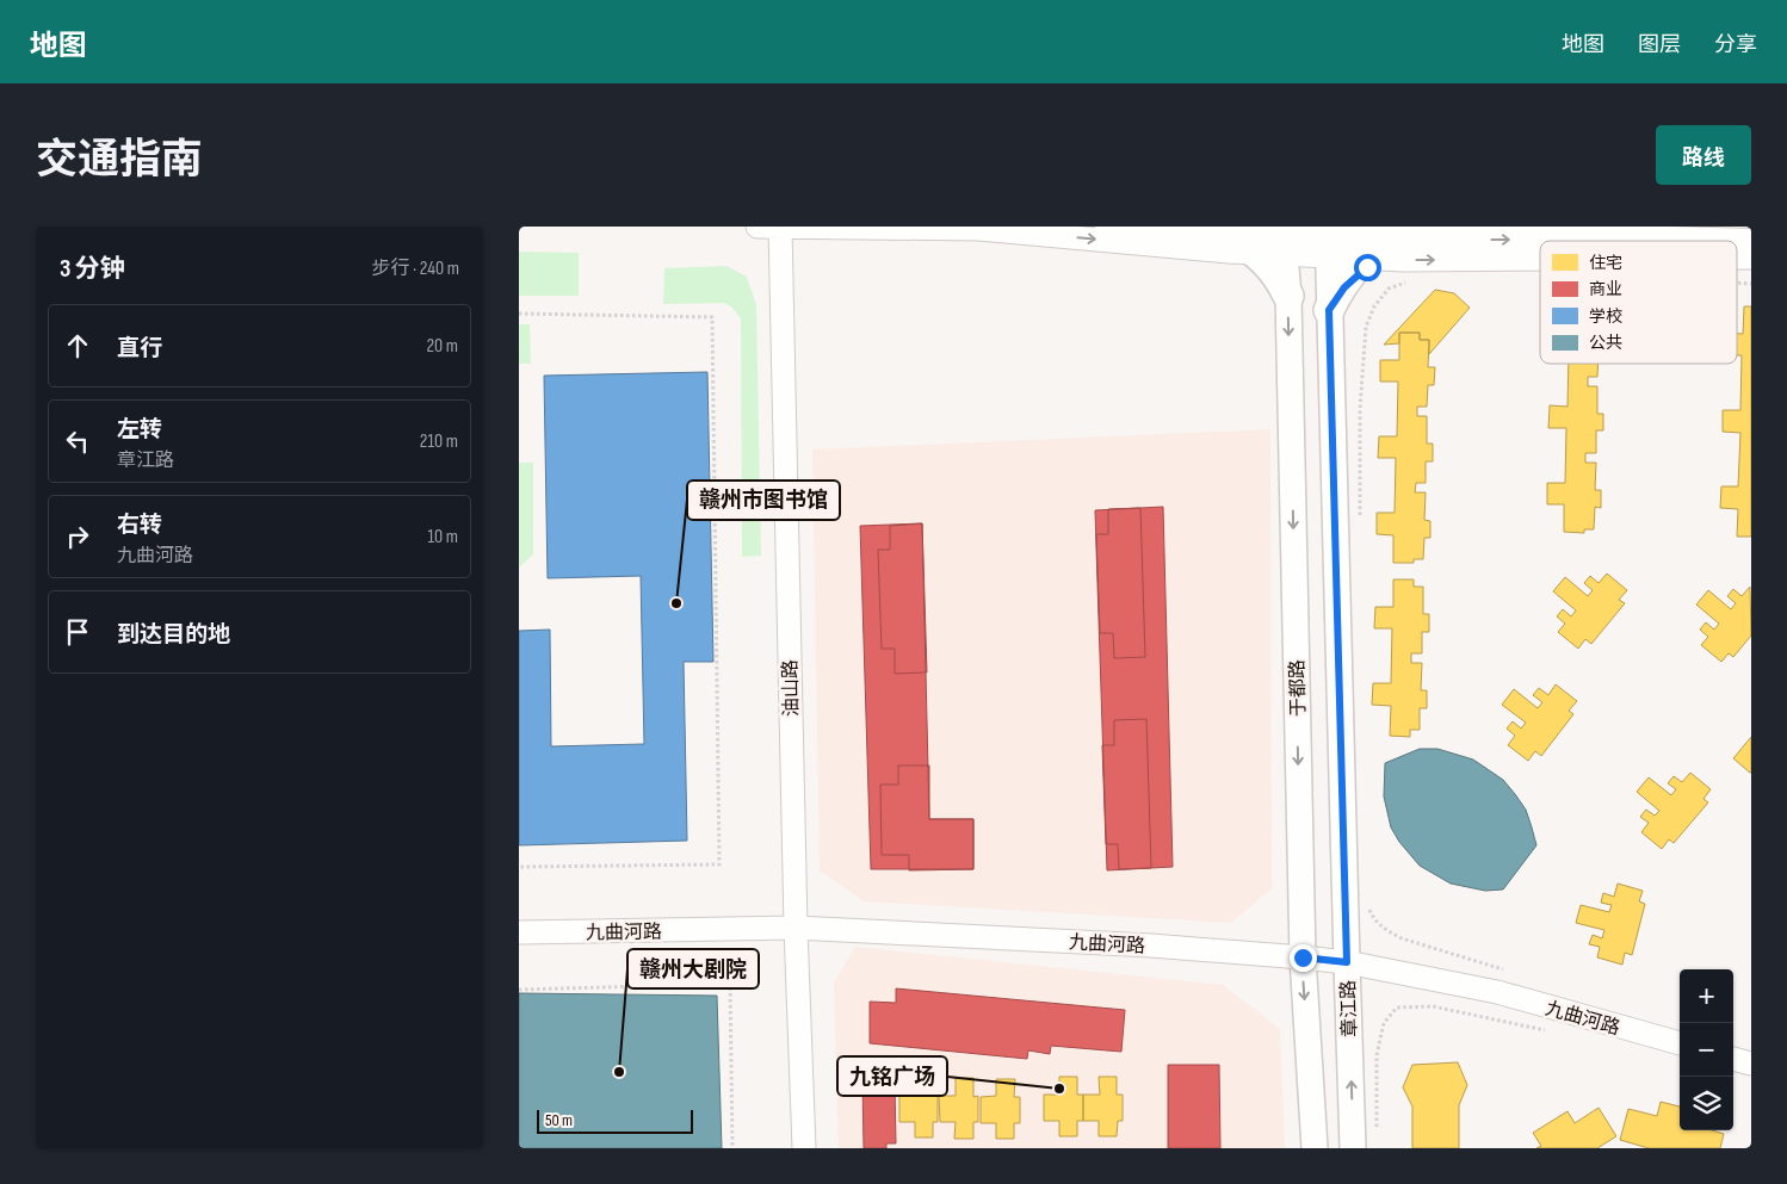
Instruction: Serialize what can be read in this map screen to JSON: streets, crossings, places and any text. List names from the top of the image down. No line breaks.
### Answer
{"streets":{"main road":["于都路","章江路"],"street":["油山路","九曲河路"]},"crossings":[["油山路","九曲河路"],["于都路","九曲河路"],["九曲河路","章江路"]],"one_way":["于都路"],"places":["赣州市图书馆","赣州大剧院","九铭广场"],"legend":["住宅","商业","学校","公共"],"scale_bar":"50 m","page":{"header":"地图","nav":["地图","图层","分享"],"title":"交通指南","buttons":"路线","heading":["3 分钟","步行 · 240 m"],"list":[["直行","20 m"],["左转","章江路","210 m"],["右转","九曲河路","10 m"],"到达目的地"],"map_buttons":["+","−"],"scale":"50 m"}}
